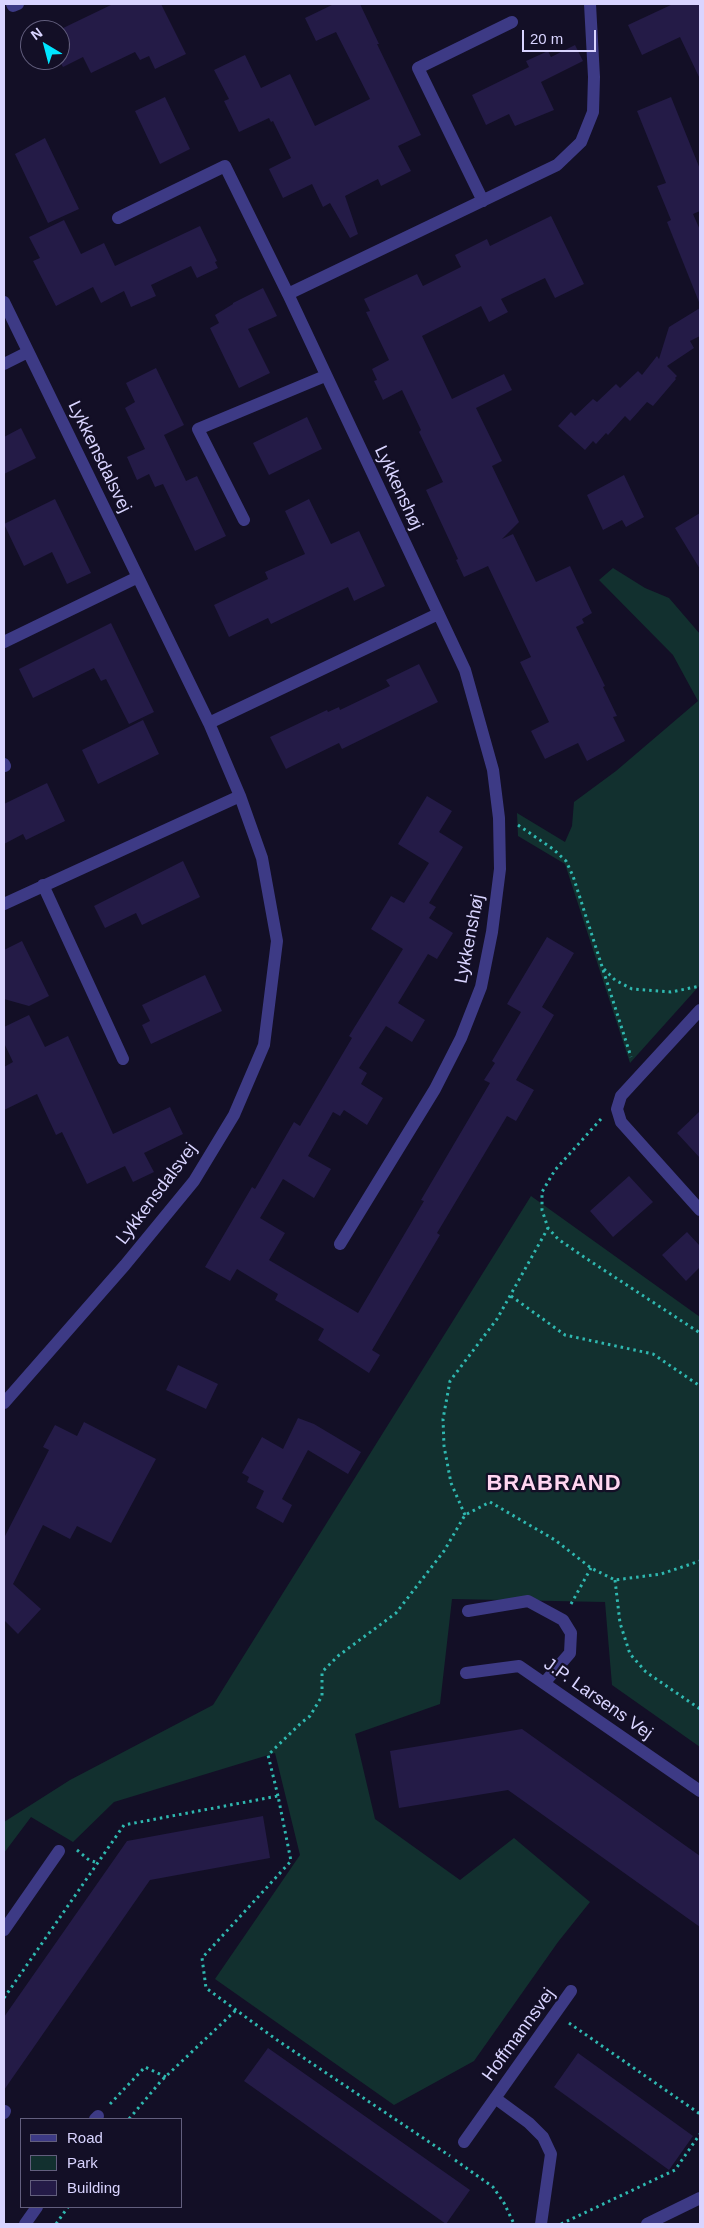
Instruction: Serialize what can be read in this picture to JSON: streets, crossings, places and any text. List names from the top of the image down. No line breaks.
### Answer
{"streets":{"street":["Lykkensdalsvej","Lykkenshøj","J.P. Larsens Vej","Hoffmannsvej"]},"districts":["BRABRAND"],"legend":["Road","Park","Building"],"scale_bar":"20 m","north":"top left"}
